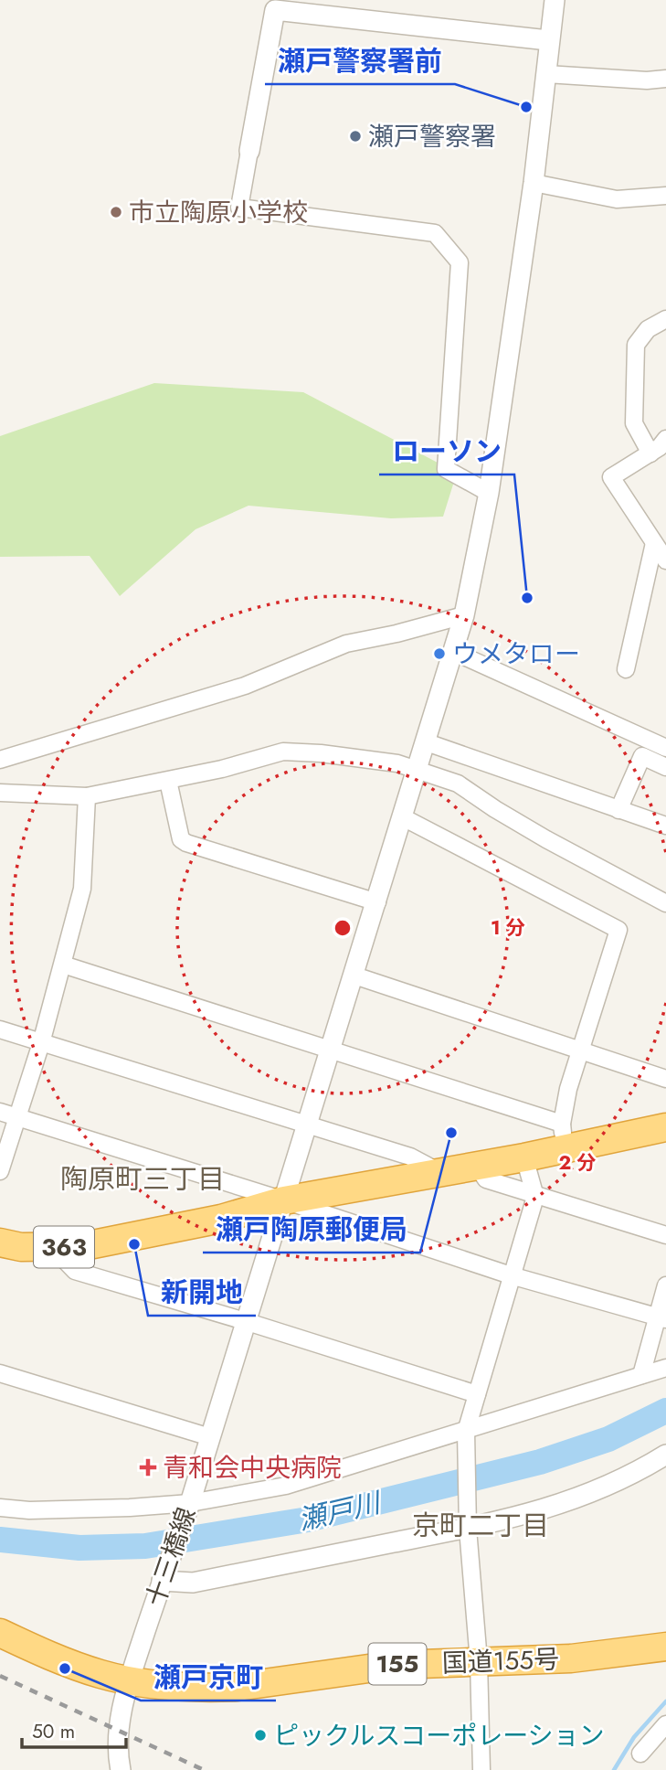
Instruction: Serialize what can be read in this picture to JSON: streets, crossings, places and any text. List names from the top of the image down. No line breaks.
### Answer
{"streets":{"highway":["363","国道155号","155"],"street":["十三橋線"]},"crossings":[["363","十三橋線"],["十三橋線","国道155号"]],"districts":["陶原町三丁目","京町二丁目"],"water":["瀬戸川"],"places":{"other":["瀬戸警察署前","瀬戸警察署","市立陶原小学校","ローソン","ウメタロー","瀬戸陶原郵便局","新開地","瀬戸京町","ピックルスコーポレーション"],"health":["青和会中央病院"]},"scale_bar":"50 m","rings":["1 分","2 分"]}
